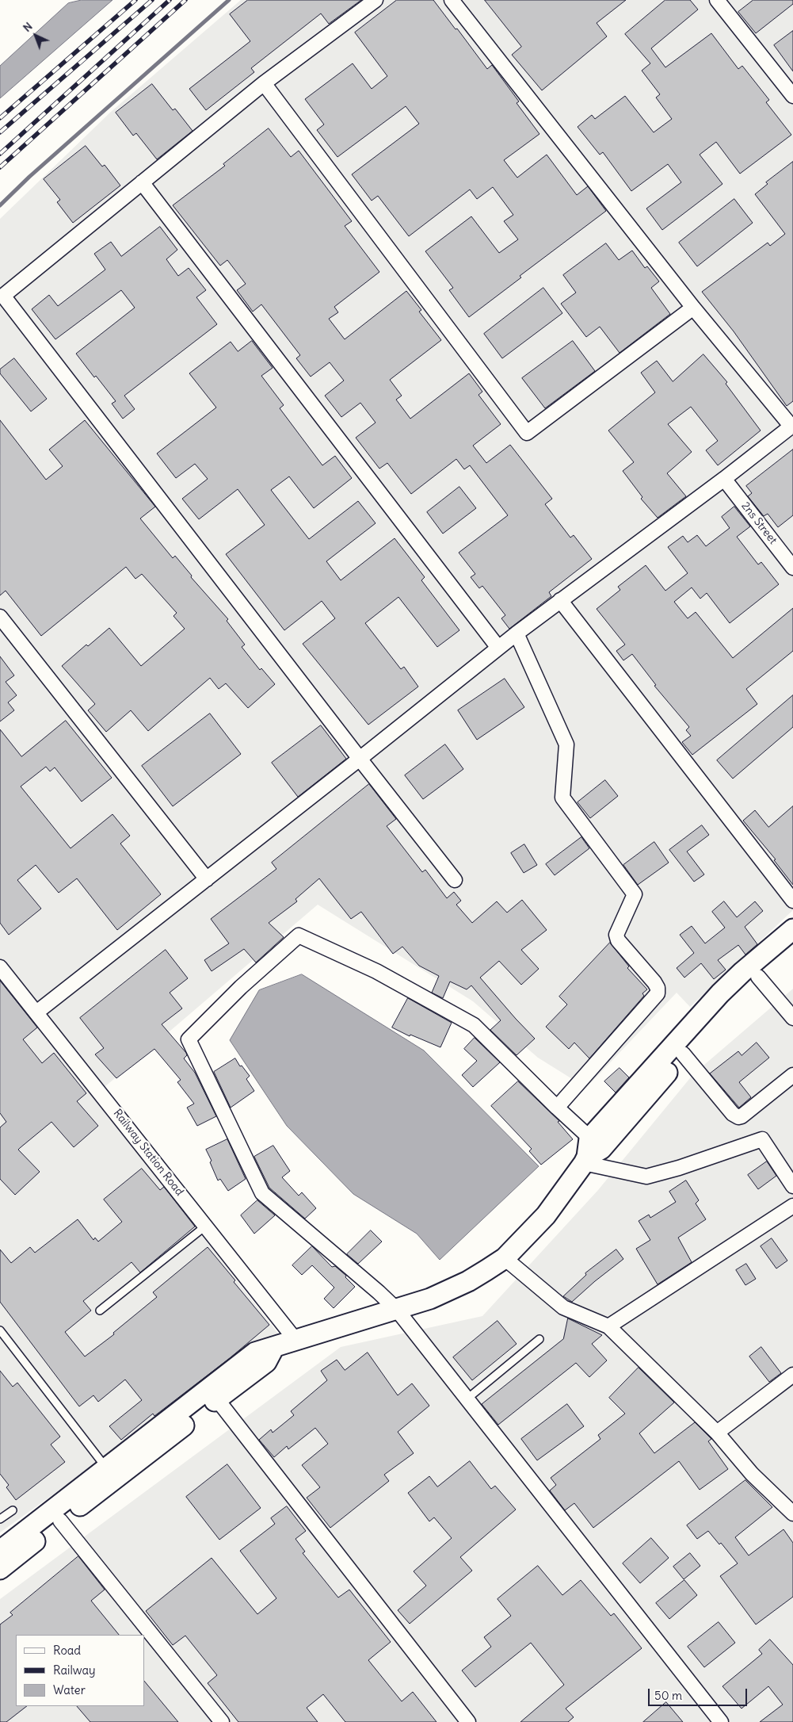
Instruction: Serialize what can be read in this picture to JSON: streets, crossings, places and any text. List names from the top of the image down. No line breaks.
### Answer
{"streets":{"street":["2ns Street","Railway Station Road"]},"legend":["Road","Railway","Water"],"scale_bar":"50 m","north":"top left"}
